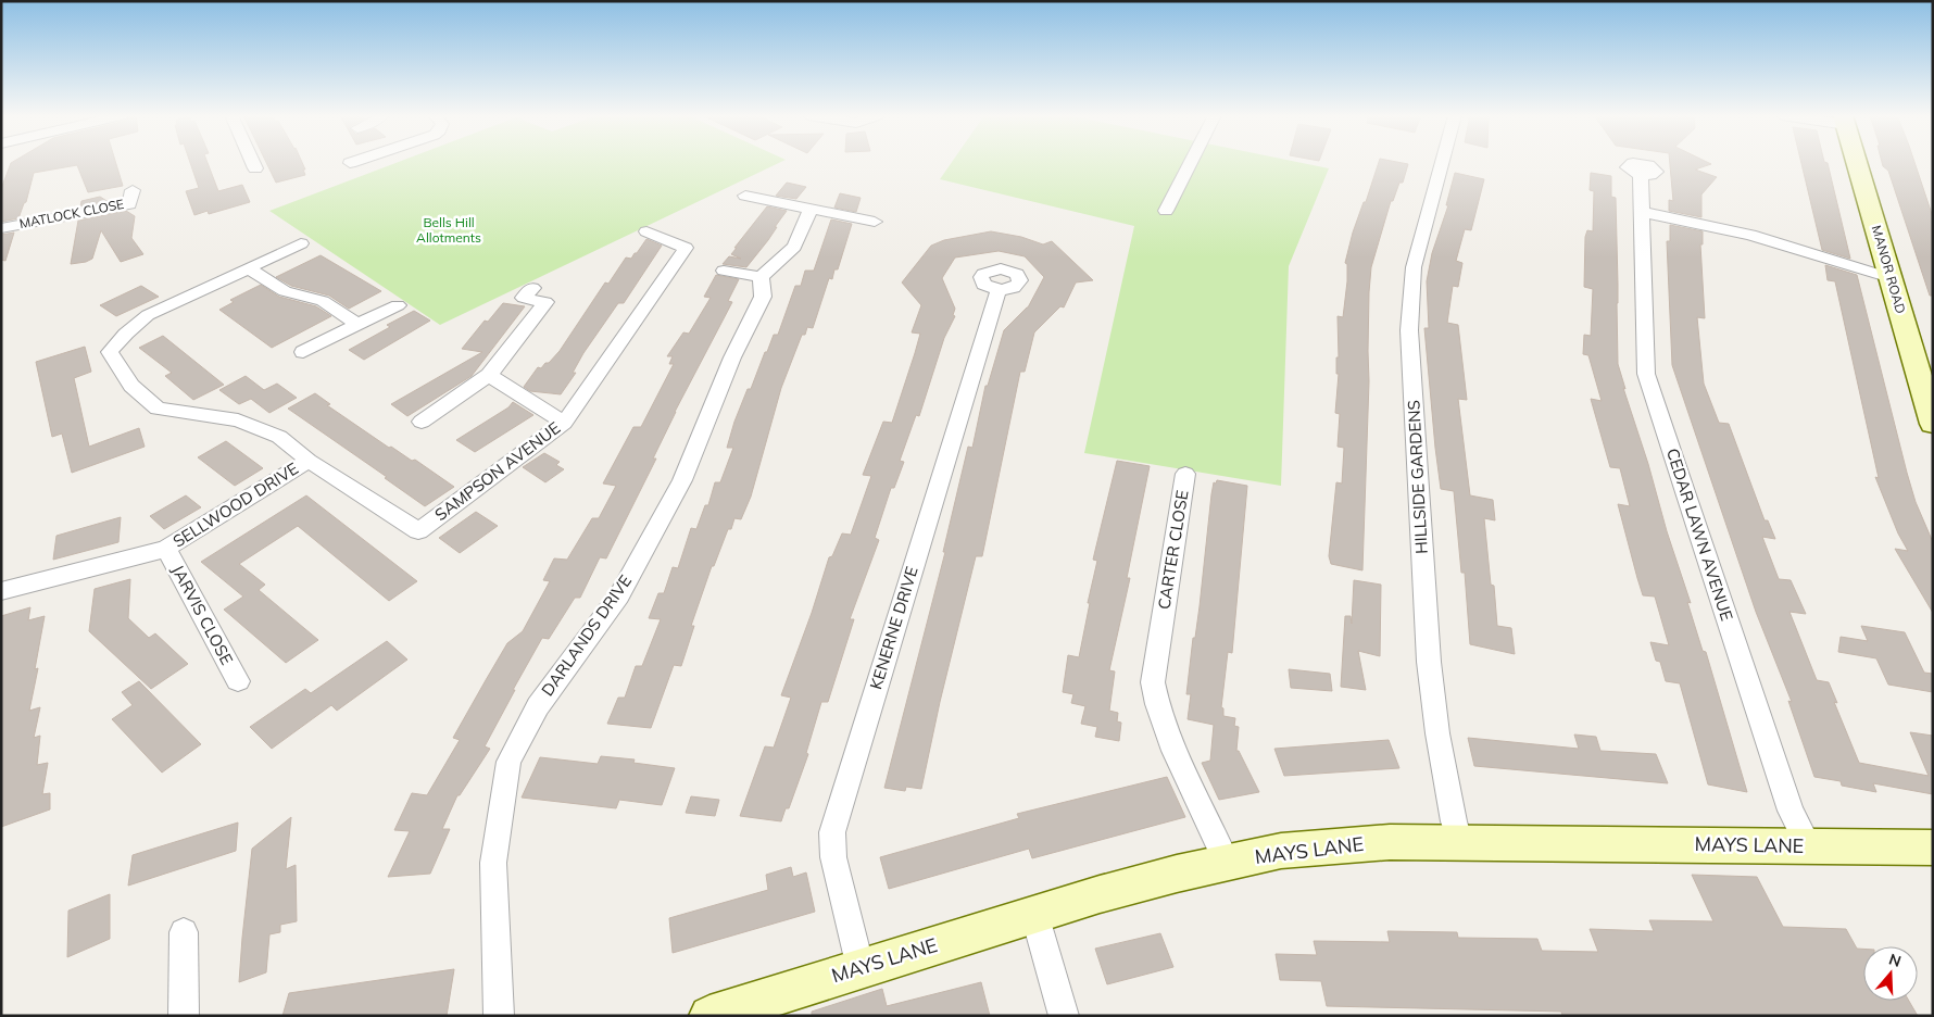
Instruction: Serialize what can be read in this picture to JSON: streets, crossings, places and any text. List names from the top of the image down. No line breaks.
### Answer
{"streets":{"street":["MATLOCK CLOSE","MANOR ROAD","SAMPSON AVENUE","HILLSIDE GARDENS","SELLWOOD DRIVE","CEDAR LAWN AVENUE","CARTER CLOSE","JARVIS CLOSE","KENERNE DRIVE","DARLANDS DRIVE","MAYS LANE"]},"crossings":[["SAMPSON AVENUE","SELLWOOD DRIVE"],["HILLSIDE GARDENS","MAYS LANE"],["SELLWOOD DRIVE","JARVIS CLOSE"],["CEDAR LAWN AVENUE","MAYS LANE"],["KENERNE DRIVE","MAYS LANE"]],"parks":["Bells Hill Allotments"],"north":"top"}
